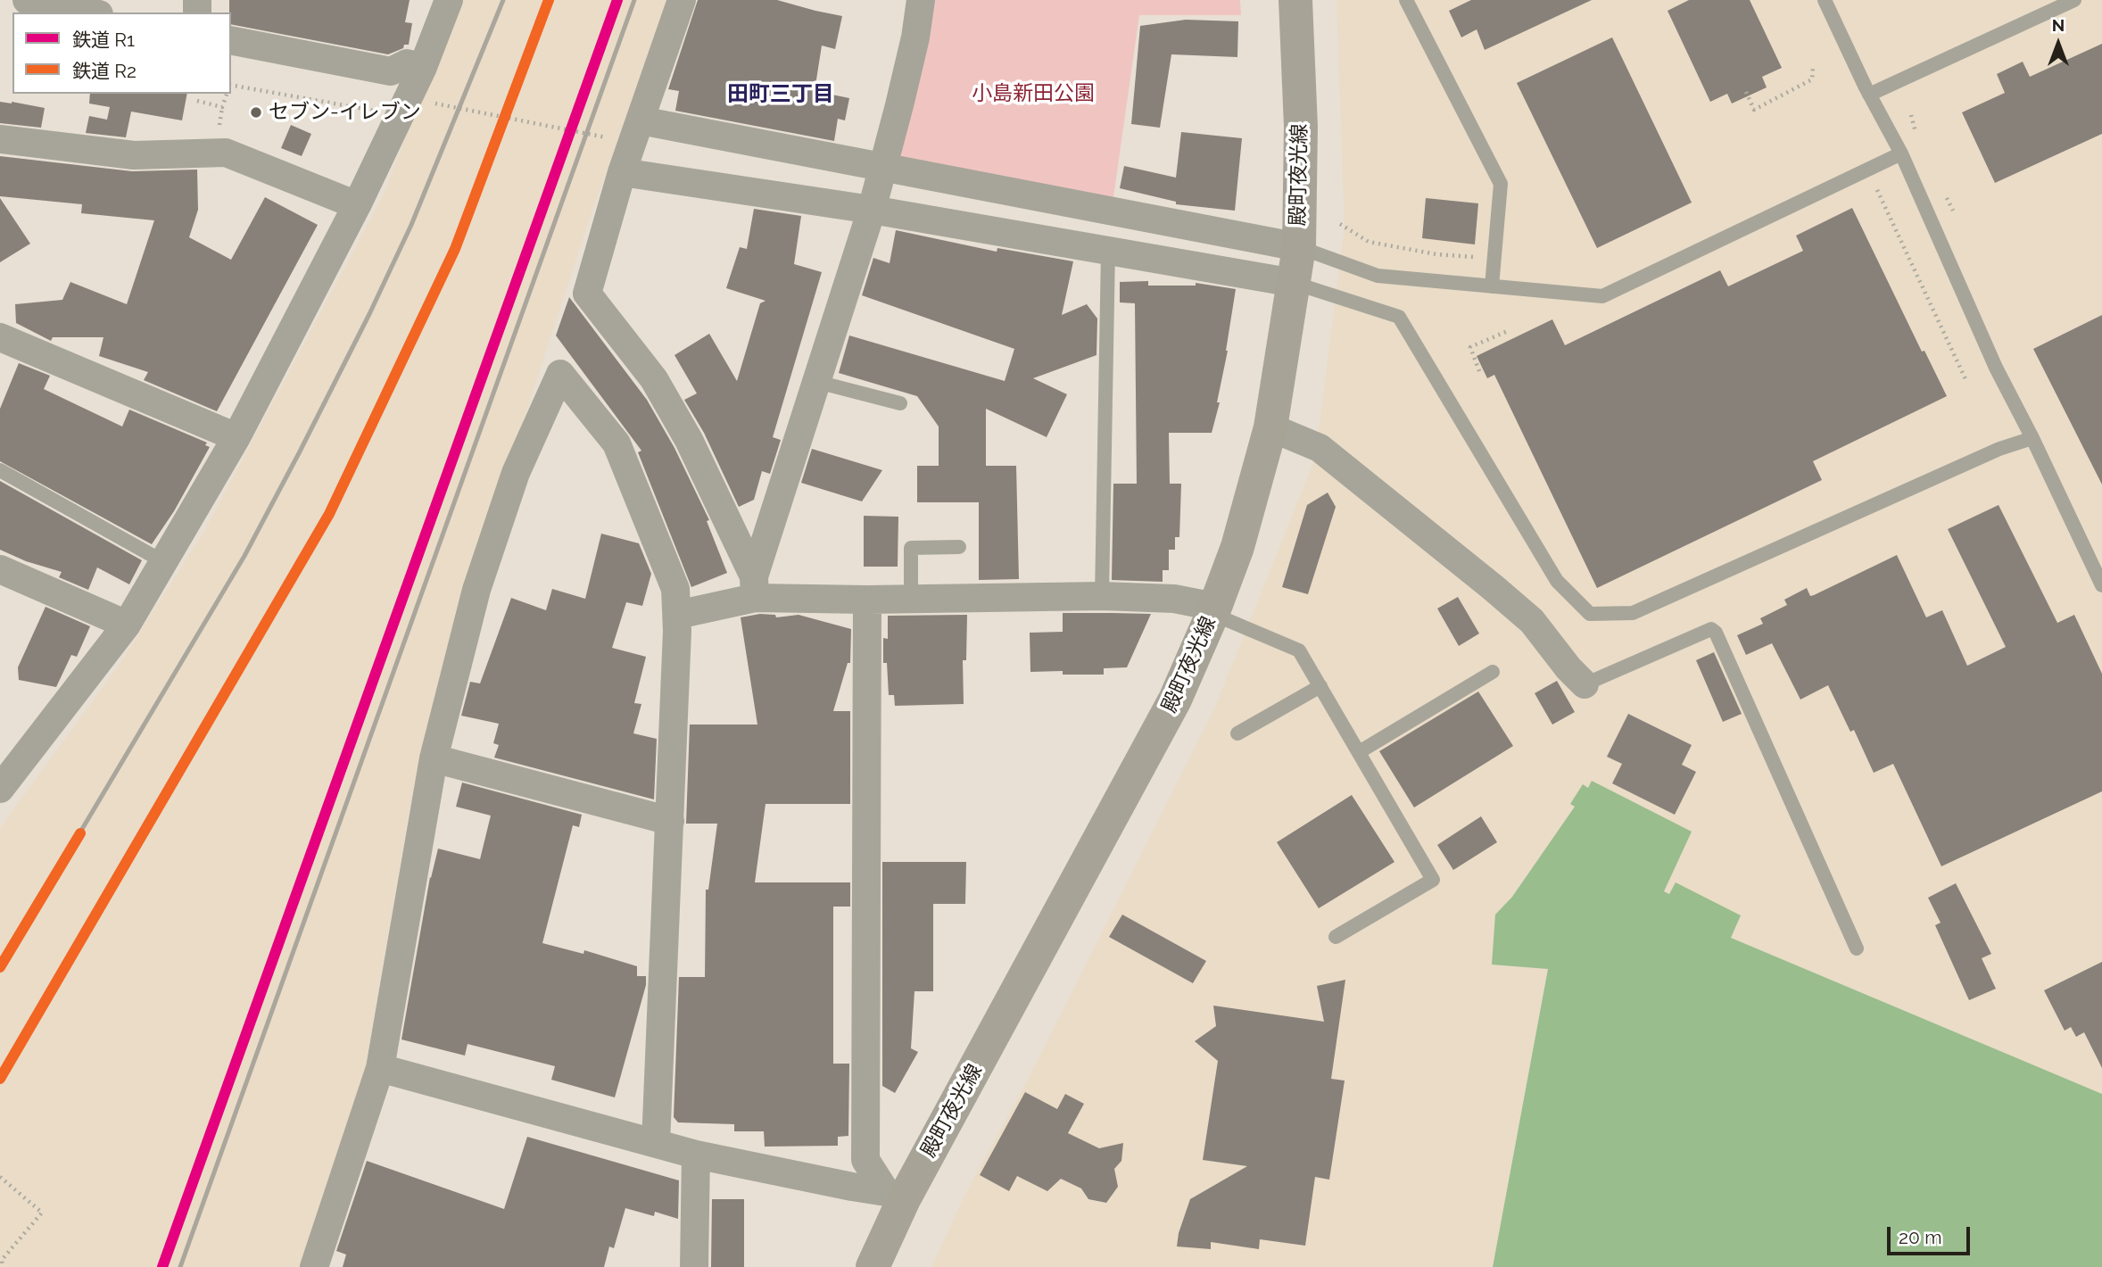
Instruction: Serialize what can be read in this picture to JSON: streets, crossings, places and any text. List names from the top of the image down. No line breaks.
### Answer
{"streets":{"street":["殿町夜光線"]},"districts":["田町三丁目"],"parks":["小島新田公園"],"places":["セブン-イレブン"],"lines":["rail line R1","rail line R2"],"legend":["鉄道 R1","鉄道 R2"],"scale_bar":"20 m","north":"top"}
